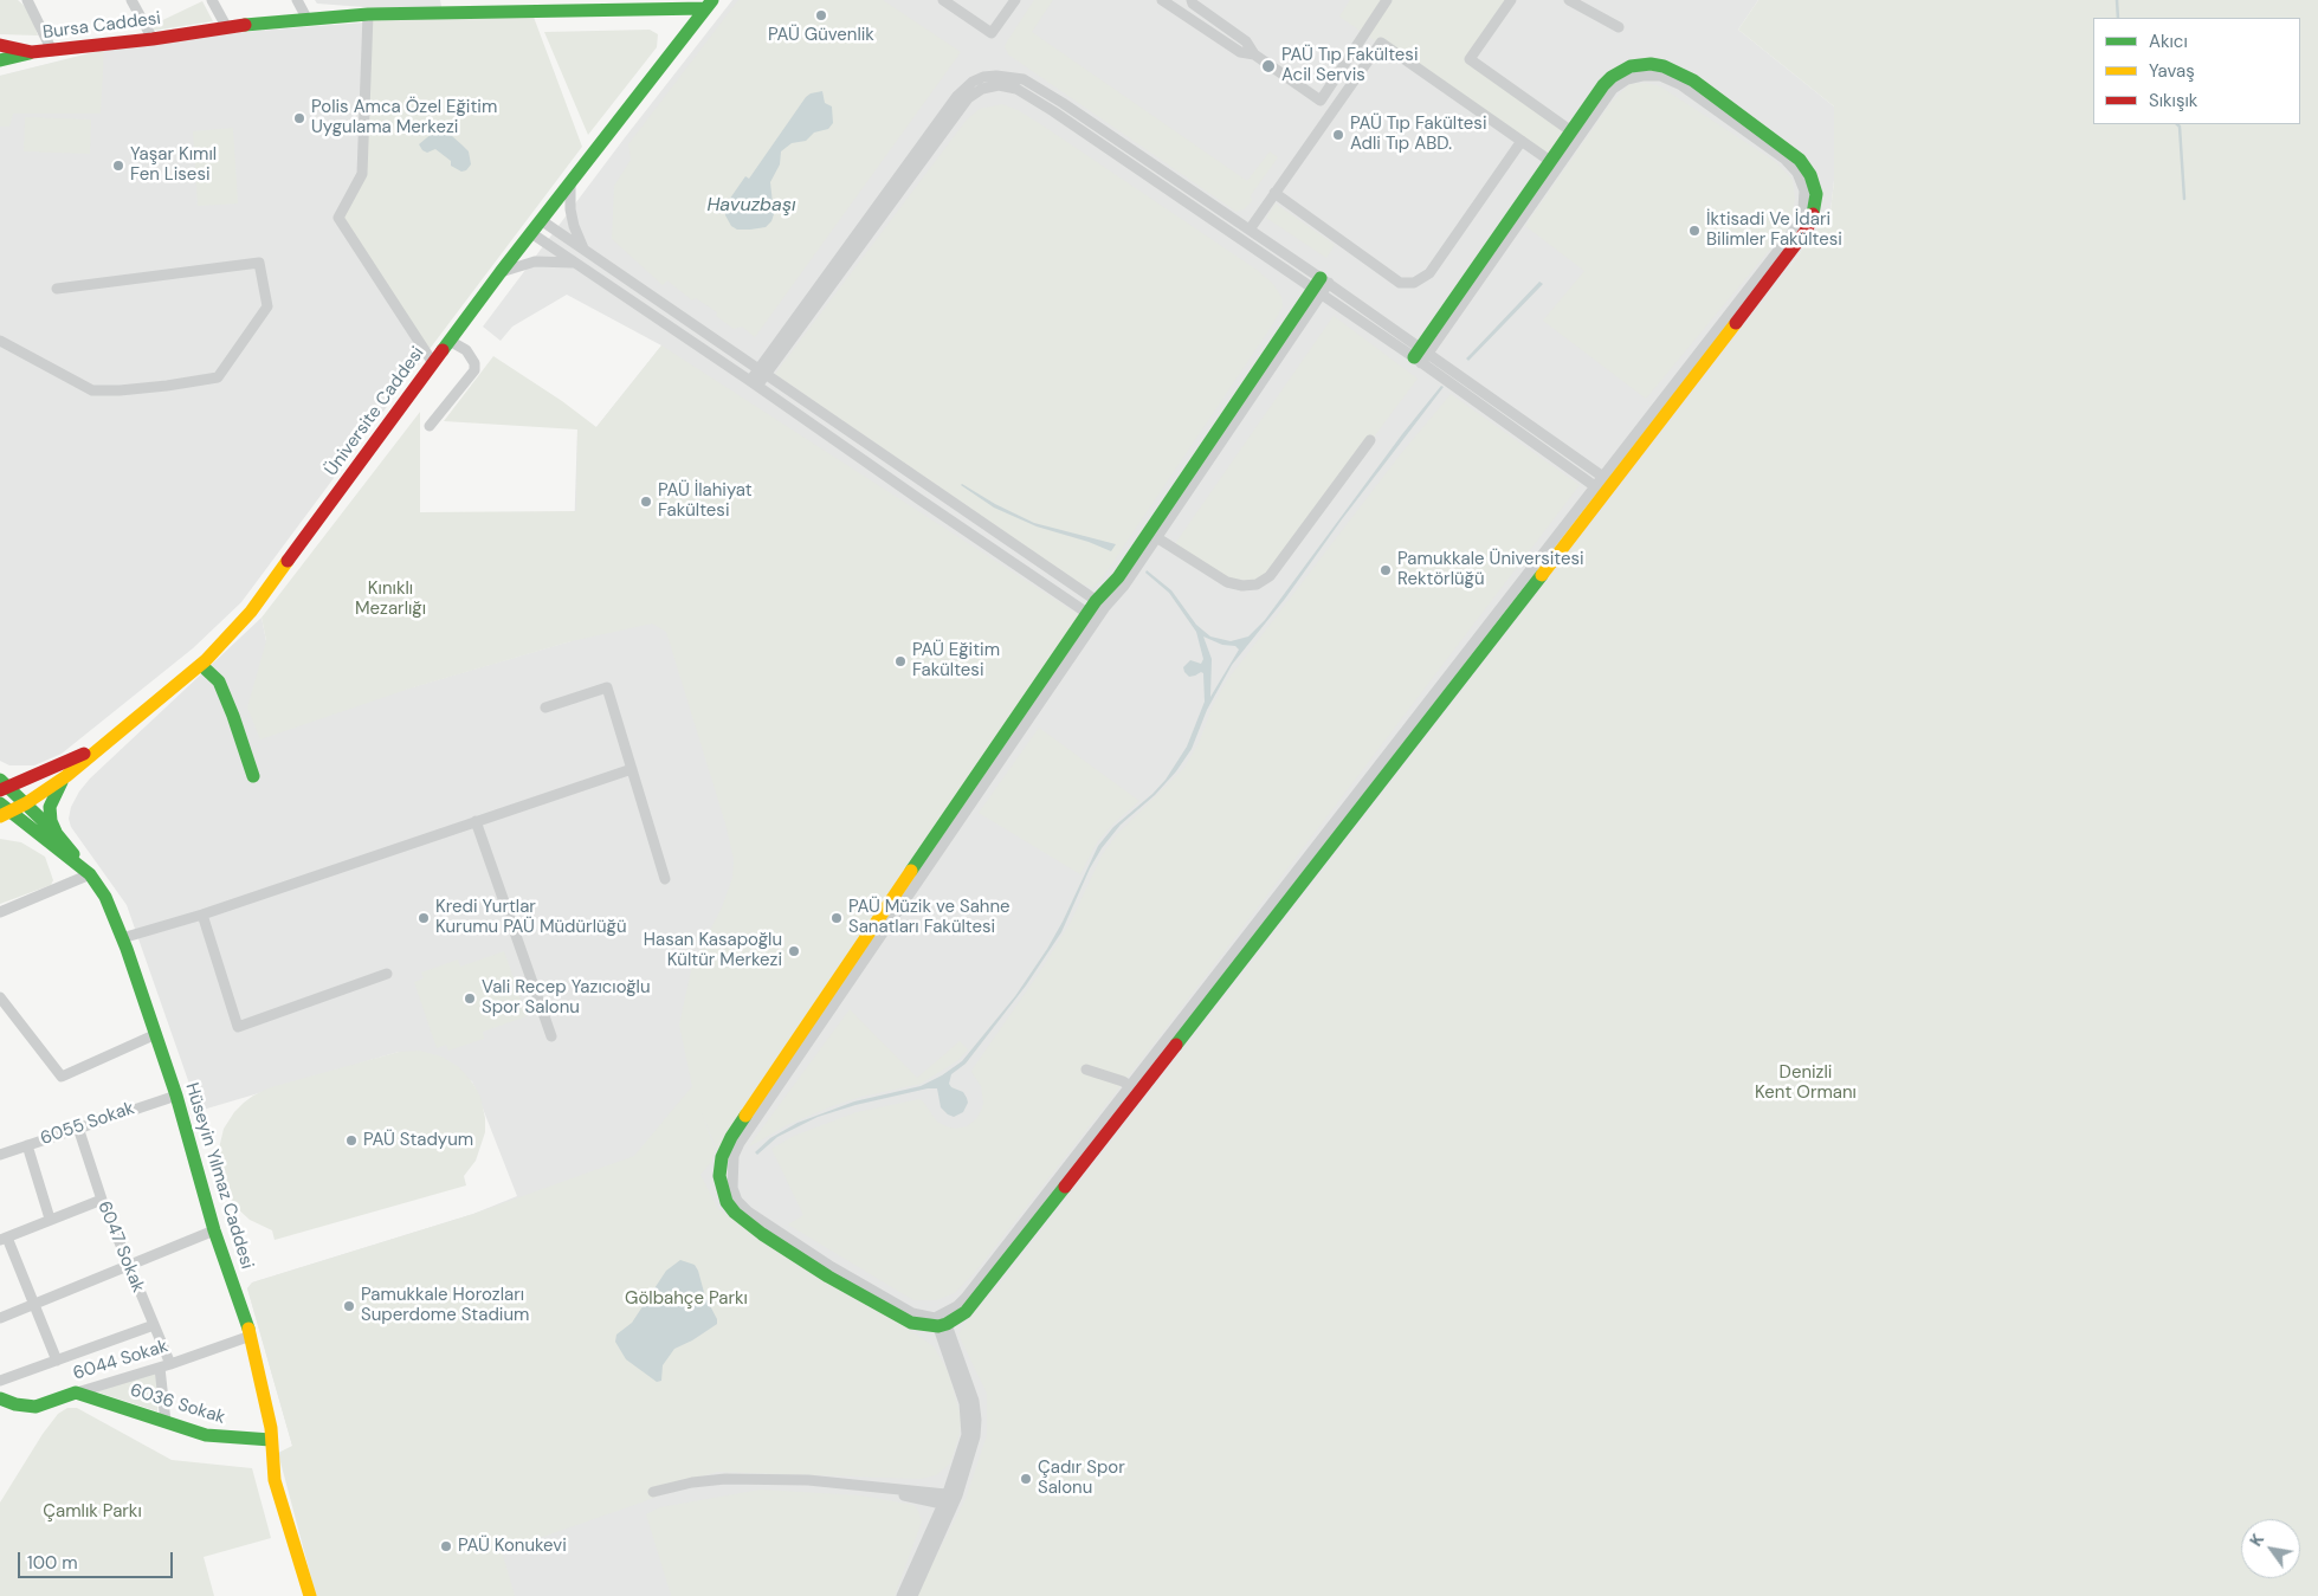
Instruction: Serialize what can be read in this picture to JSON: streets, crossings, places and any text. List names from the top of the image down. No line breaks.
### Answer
{"streets":{"street":["Bursa Caddesi","Üniversite Caddesi","6055 Sokak","Hüseyin Yılmaz Caddesi","6047 Sokak","6044 Sokak","6036 Sokak"]},"crossings":[["Bursa Caddesi","Üniversite Caddesi"],["Üniversite Caddesi","Hüseyin Yılmaz Caddesi"],["6055 Sokak","Hüseyin Yılmaz Caddesi"],["6055 Sokak","6047 Sokak"],["Hüseyin Yılmaz Caddesi","6044 Sokak"],["Hüseyin Yılmaz Caddesi","6036 Sokak"],["6047 Sokak","6044 Sokak"],["6047 Sokak","6036 Sokak"],["6044 Sokak","6036 Sokak"]],"water":["Havuzbaşı"],"parks":["Kınıklı Mezarlığı","Denizli Kent Ormanı","Gölbahçe Parkı","Çamlık Parkı"],"places":["PAÜ Güvenlik","PAÜ Tıp Fakültesi Acil Servis","Polis Amca Özel Eğitim Uygulama Merkezi","PAÜ Tıp Fakültesi Adli Tıp ABD.","Yaşar Kımıl Fen Lisesi","İktisadi Ve İdari Bilimler Fakültesi","PAÜ İlahiyat Fakültesi","Pamukkale Üniversitesi Rektörlüğü","PAÜ Eğitim Fakültesi","Kredi Yurtlar Kurumu PAÜ Müdürlüğü","PAÜ Müzik ve Sahne Sanatları Fakültesi","Hasan Kasapoğlu Kültür Merkezi","Vali Recep Yazıcıoğlu Spor Salonu","PAÜ Stadyum","Pamukkale Horozları Superdome Stadium","Çadır Spor Salonu","PAÜ Konukevi"],"legend":["Akıcı","Yavaş","Sıkışık"],"scale_bar":"100 m","north":"top left"}
